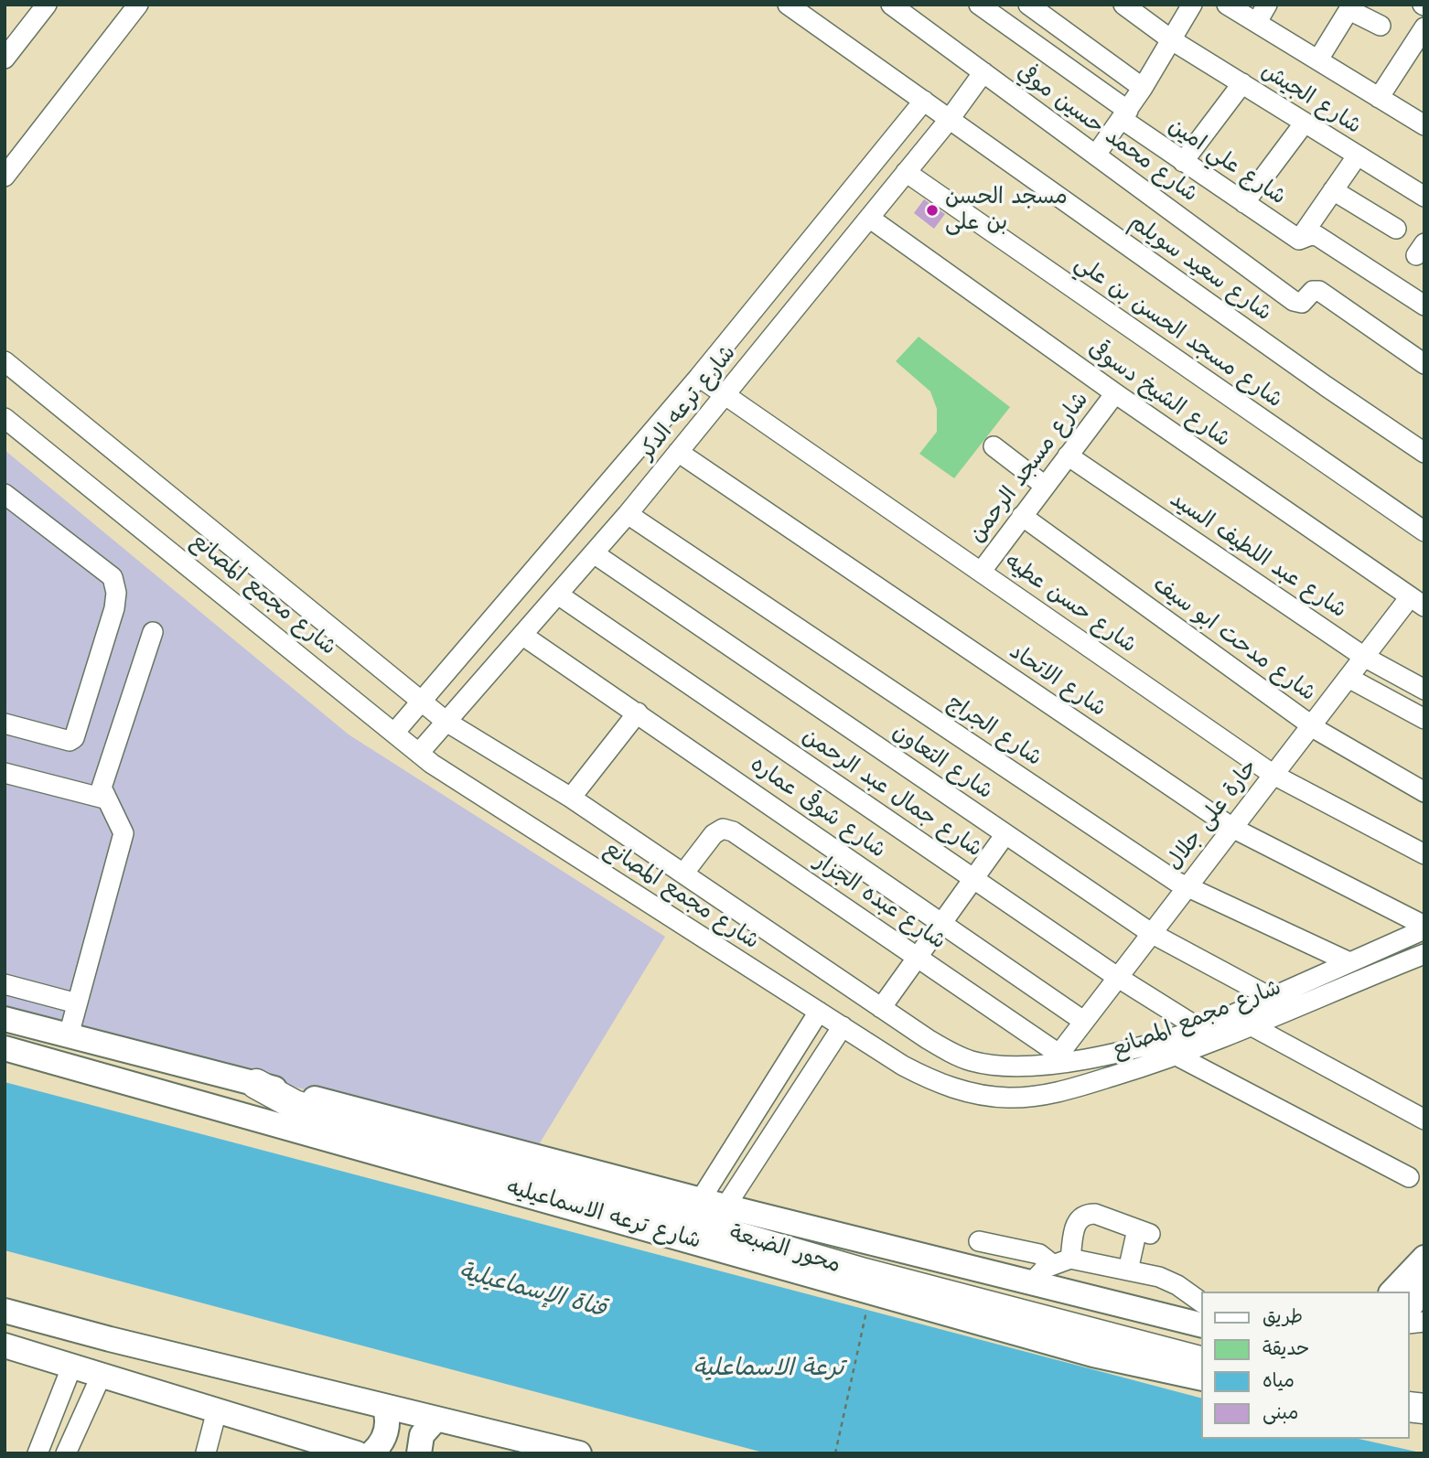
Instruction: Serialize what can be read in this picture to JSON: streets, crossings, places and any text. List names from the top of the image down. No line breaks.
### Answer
{"streets":{"highway":["محور الضبعة"],"main road":["شارع ترعه الاسماعيليه"],"street":["شارع الجيش","شارع محمد حسين موفي","شارع علي امين","شارع سعيد سويلم","شارع مسجد الحسن بن علي","شارع الشيخ دسوقى","شارع ترعه الدكر","شارع مسجد الرحمن","شارع عبد اللطيف السيد","شارع مجمع المصانع","شارع حسن عطيه","شارع مدحت ابو سيف","شارع الاتحاد","شارع الجراج","شارع التعاون","شارع جمال عبد الرحمن","شارع شوقى عماره","حارة على جلال","شارع عبده الجزار"]},"crossings":[["شارع محمد حسين موفي","شارع ترعه الدكر"],["شارع سعيد سويلم","شارع ترعه الدكر"],["شارع مسجد الحسن بن علي","شارع ترعه الدكر"],["شارع الشيخ دسوقى","شارع ترعه الدكر"],["شارع الشيخ دسوقى","شارع مسجد الرحمن"],["شارع الشيخ دسوقى","حارة على جلال"],["شارع ترعه الدكر","شارع مجمع المصانع"],["شارع ترعه الدكر","شارع حسن عطيه"],["شارع ترعه الدكر","شارع الاتحاد"],["شارع ترعه الدكر","شارع الجراج"],["شارع ترعه الدكر","شارع التعاون"],["شارع ترعه الدكر","شارع جمال عبد الرحمن"],["شارع ترعه الدكر","شارع شوقى عماره"],["شارع مسجد الرحمن","شارع عبد اللطيف السيد"],["شارع مسجد الرحمن","شارع حسن عطيه"],["شارع مسجد الرحمن","شارع مدحت ابو سيف"],["شارع عبد اللطيف السيد","حارة على جلال"],["شارع مجمع المصانع","شارع الاتحاد"],["شارع مجمع المصانع","شارع الجراج"],["شارع مجمع المصانع","شارع التعاون"],["شارع مجمع المصانع","شارع جمال عبد الرحمن"],["شارع مجمع المصانع","حارة على جلال"],["شارع مجمع المصانع","شارع عبده الجزار"],["شارع حسن عطيه","حارة على جلال"],["شارع مدحت ابو سيف","حارة على جلال"],["شارع الاتحاد","حارة على جلال"],["شارع الجراج","حارة على جلال"],["شارع التعاون","حارة على جلال"],["شارع جمال عبد الرحمن","حارة على جلال"],["شارع شوقى عماره","حارة على جلال"],["حارة على جلال","شارع عبده الجزار"],["شارع ترعه الاسماعيليه","محور الضبعة"]],"water":["قناة الإسماعيلية","ترعة الاسماعلية"],"places":["مسجد الحسن بن على"],"legend":["طريق","حديقة","مياه","مبنى"]}
